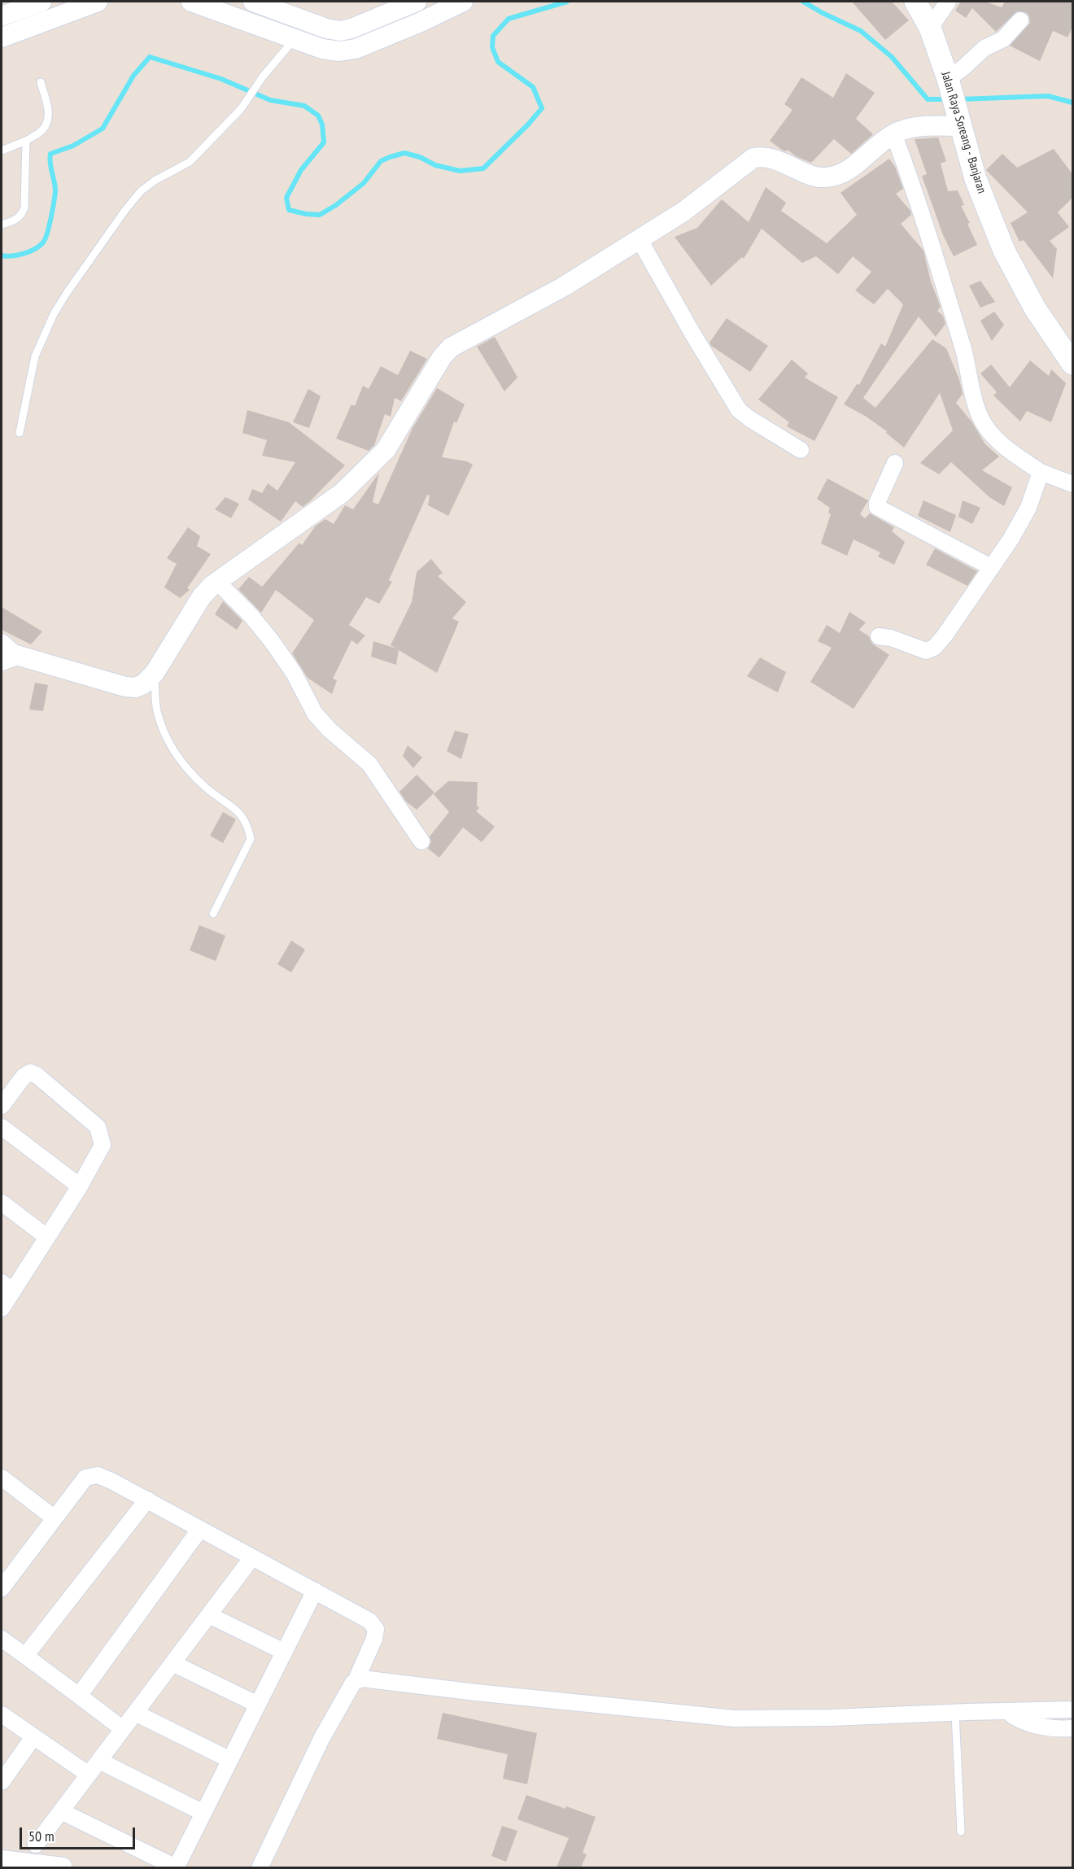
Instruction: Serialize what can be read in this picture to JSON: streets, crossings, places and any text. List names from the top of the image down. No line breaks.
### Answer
{"streets":{"main road":["Jalan Raya Soreang - Banjaran"]},"scale_bar":"50 m"}
